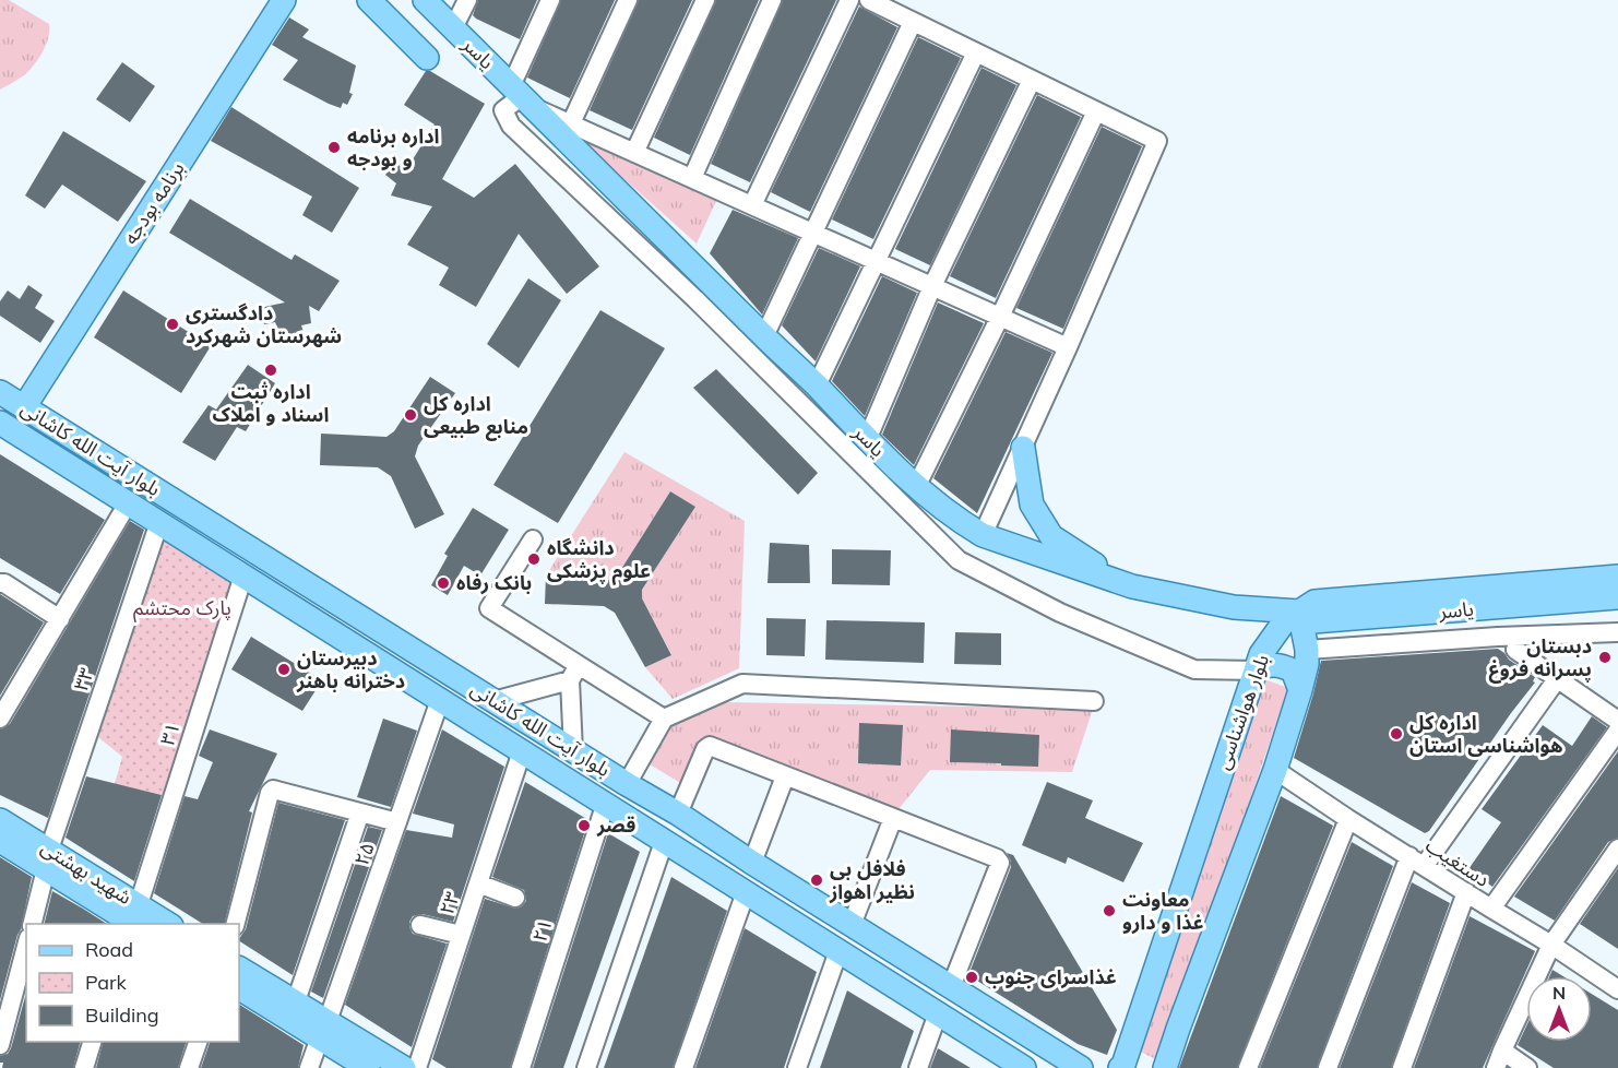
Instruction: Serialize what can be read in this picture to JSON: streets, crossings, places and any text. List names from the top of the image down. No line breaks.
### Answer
{"streets":{"main road":["یاسر","برنامه بودجه","بلوار آیت الله کاشانی","بلوار هواشناسی","شهید بهشتی"],"street":["۳۳","۳۱","۲۵","دستغیب","۲۳","۲۱"]},"crossings":[["یاسر","بلوار هواشناسی"],["برنامه بودجه","بلوار آیت الله کاشانی"],["بلوار آیت الله کاشانی","۳۳"],["بلوار آیت الله کاشانی","۳۱"],["بلوار آیت الله کاشانی","۲۵"],["بلوار آیت الله کاشانی","۲۳"],["بلوار آیت الله کاشانی","۲۱"],["۳۳","شهید بهشتی"],["۳۱","شهید بهشتی"]],"parks":["پارک محتشم"],"places":["اداره برنامه و بودجه","دادگستری شهرستان شهرکرد","اداره ثبت اسناد و املاک","اداره کل منابع طبیعی","دانشگاه علوم پزشکی","بانک رفاه","دبستان پسرانه فروغ","دبیرستان دخترانه باهنر","اداره کل هواشناسی استان","قصر","فلافل بی نظیر اهواز","معاونت غذا و دارو","غذاسرای جنوب"],"legend":["Road","Park","Building"],"north":"top"}
